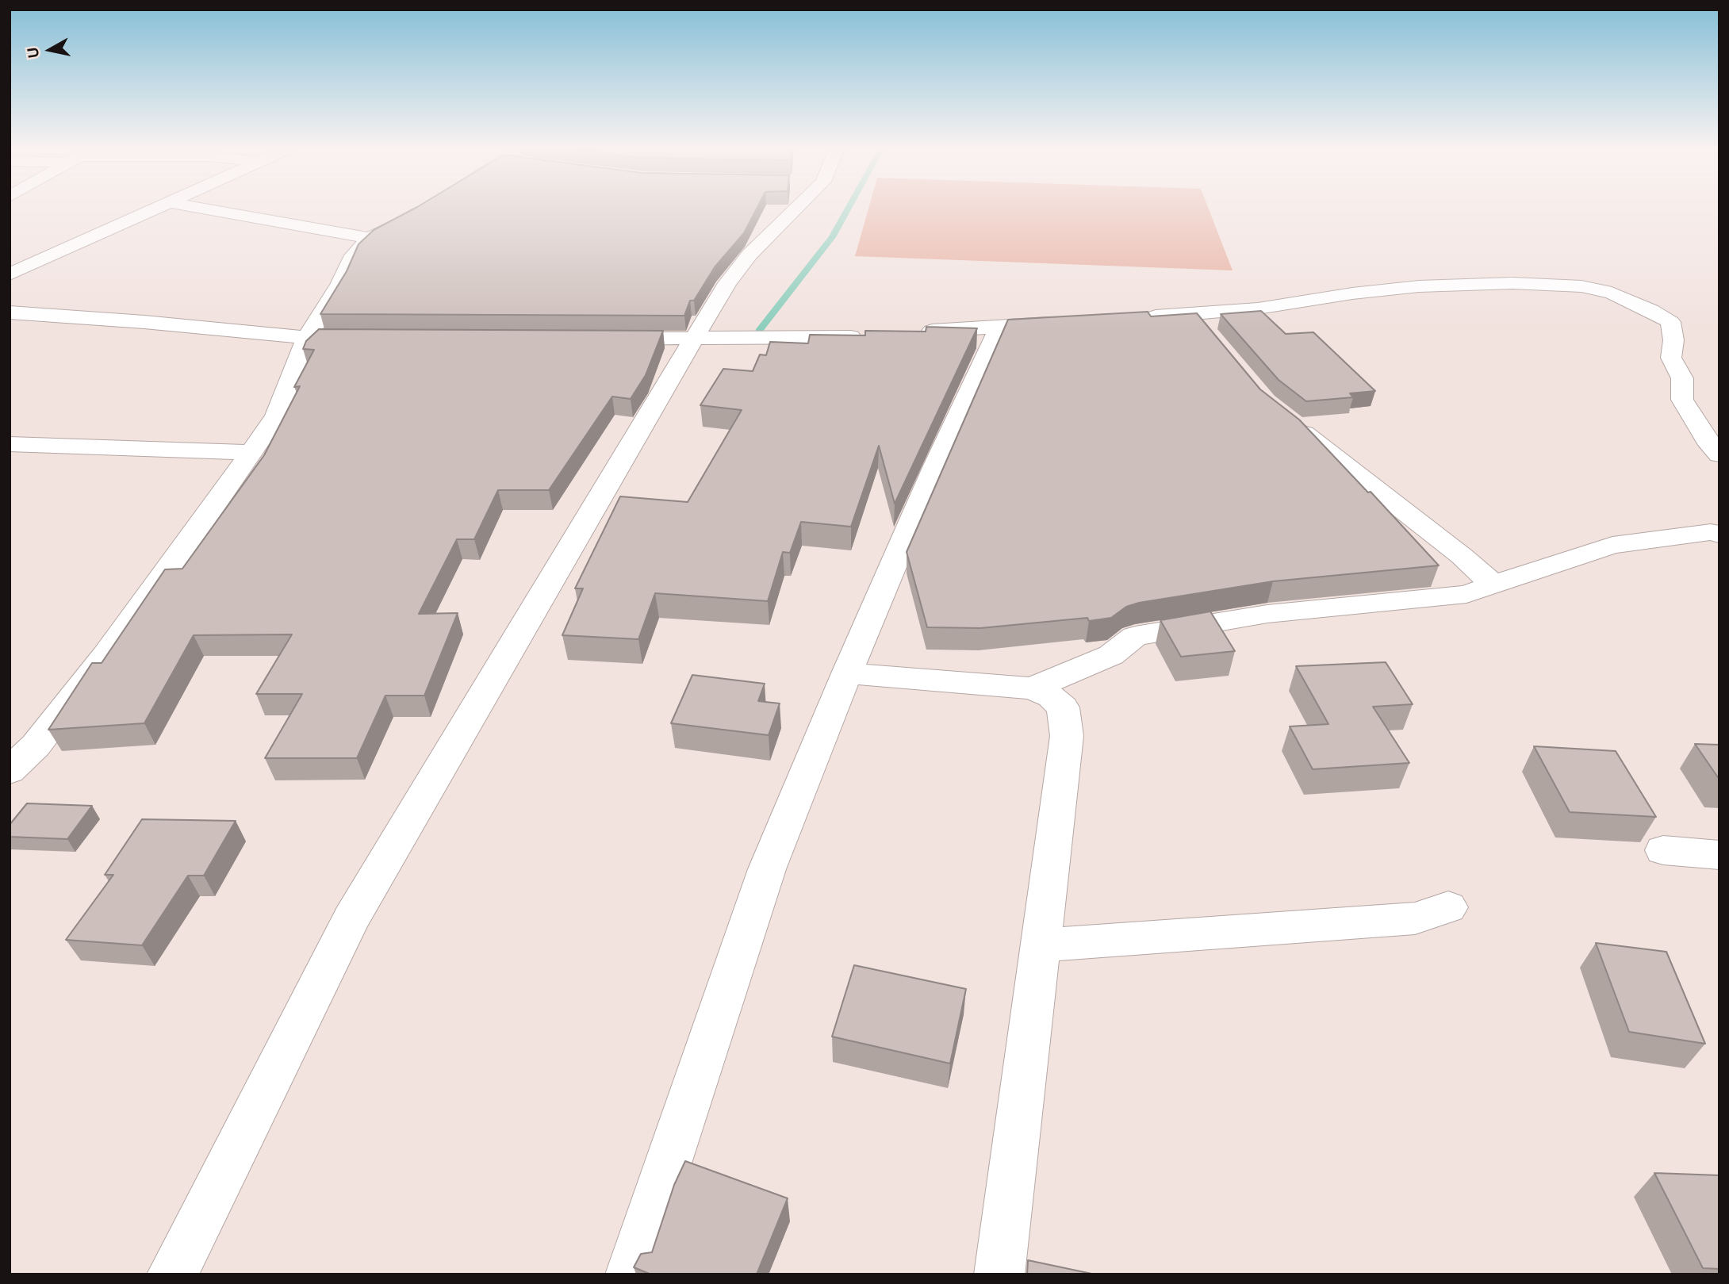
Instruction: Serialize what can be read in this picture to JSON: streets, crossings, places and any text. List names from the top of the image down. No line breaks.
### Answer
{"north":"left"}
